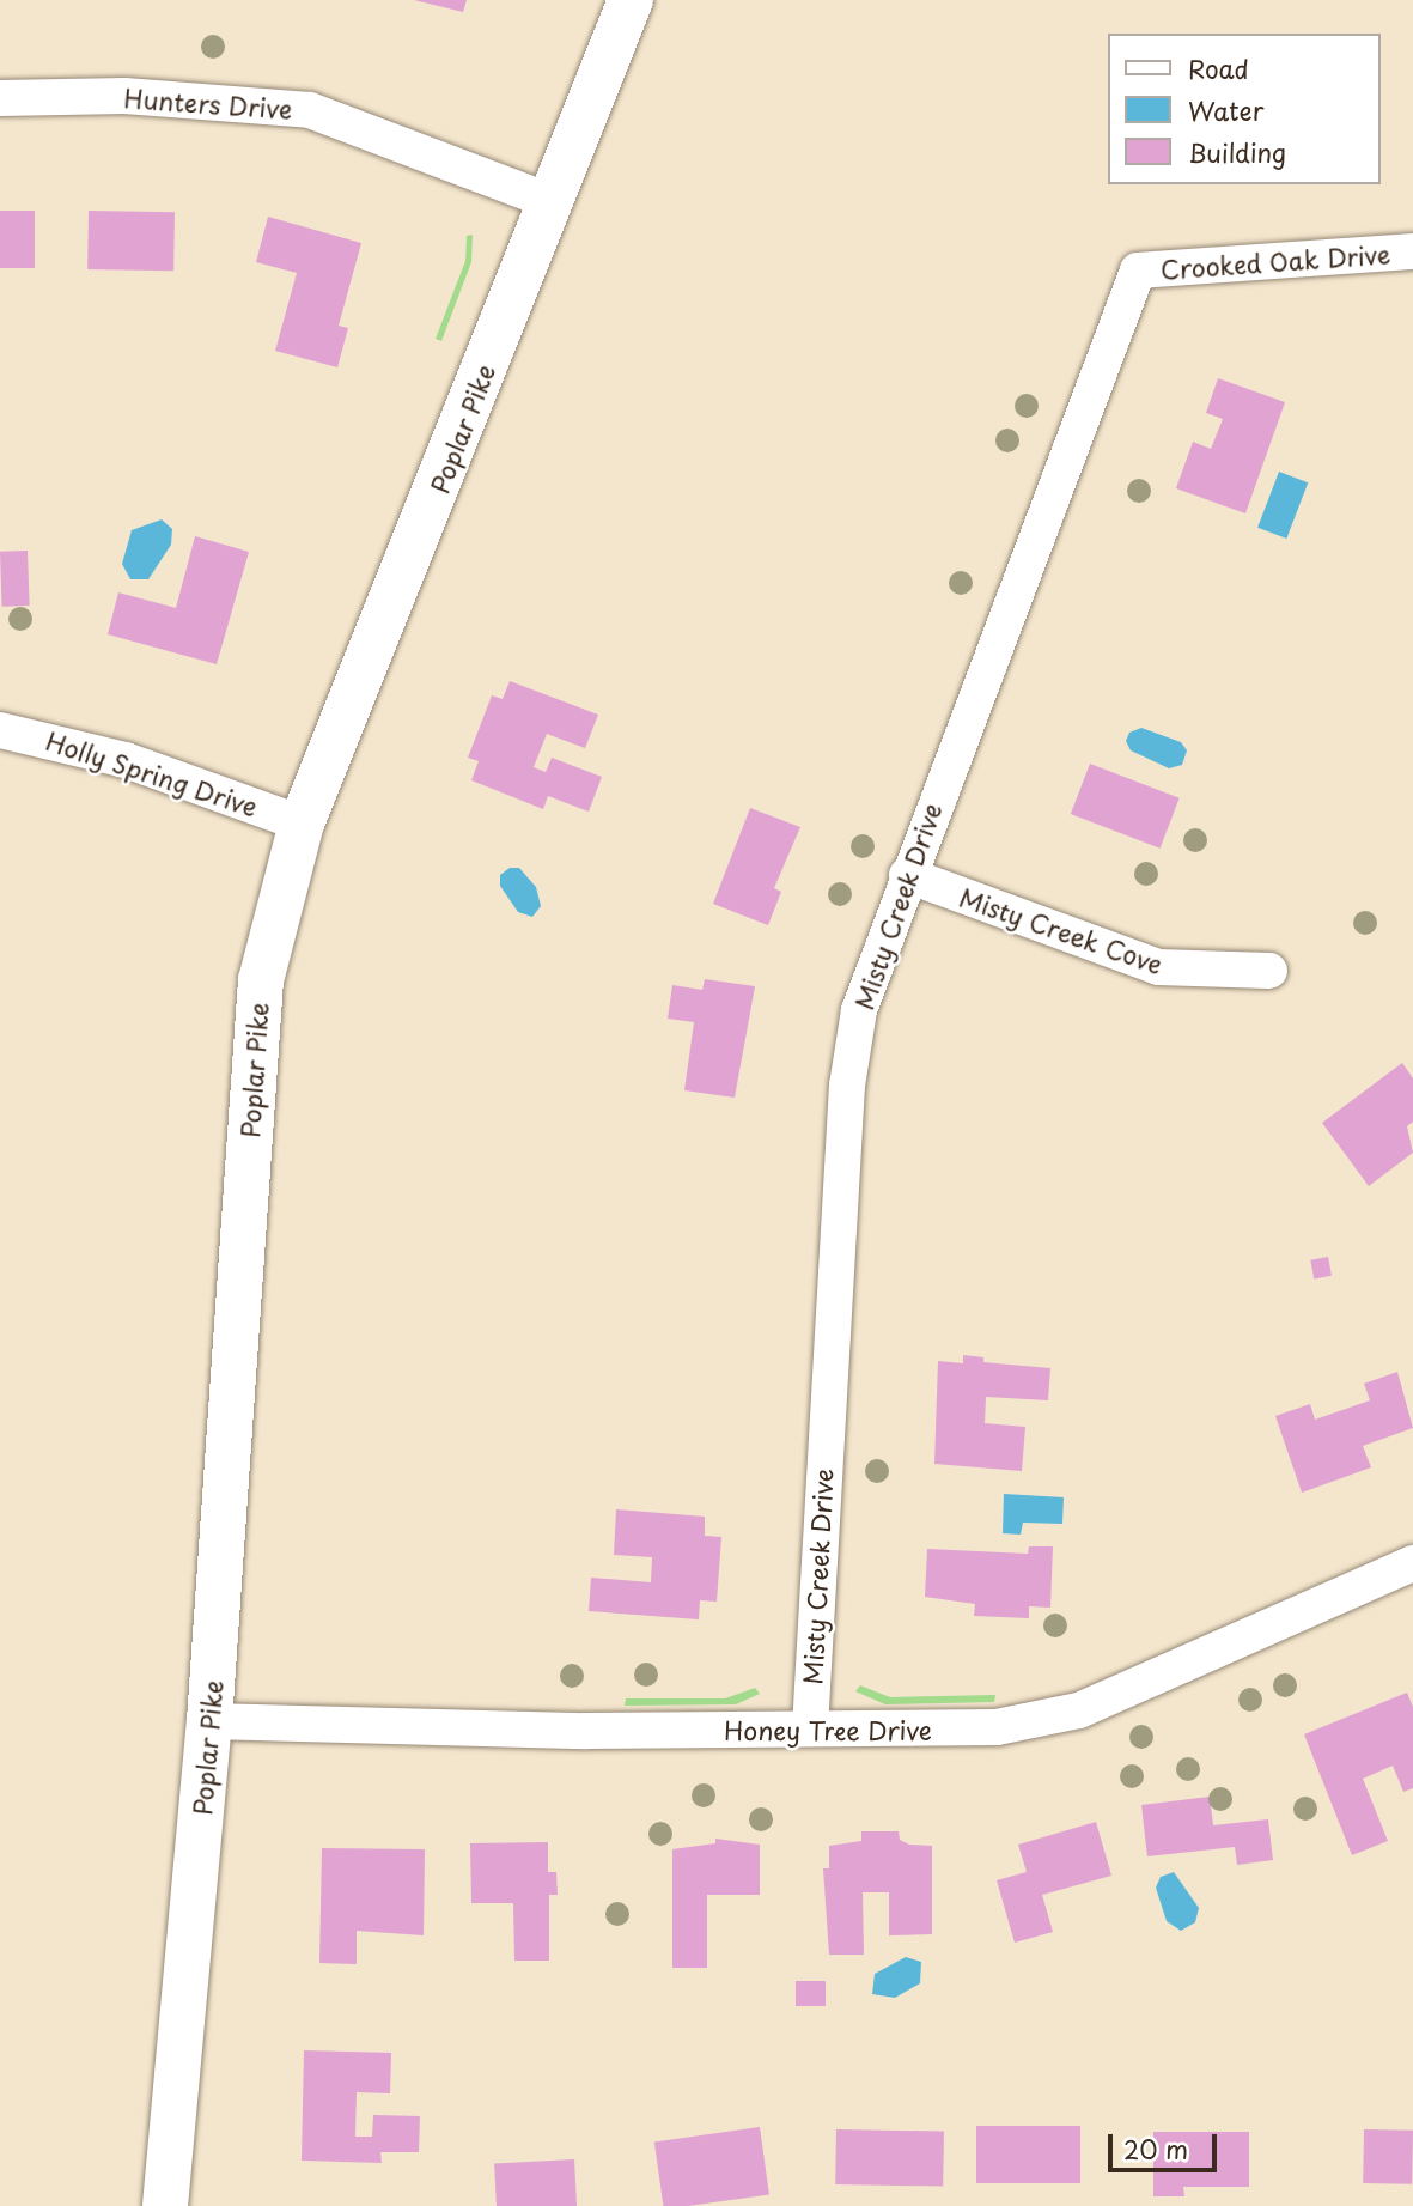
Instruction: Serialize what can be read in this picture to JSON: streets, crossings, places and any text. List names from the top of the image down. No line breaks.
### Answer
{"streets":{"main road":["Poplar Pike"],"street":["Hunters Drive","Crooked Oak Drive","Holly Spring Drive","Misty Creek Drive","Misty Creek Cove","Honey Tree Drive"]},"crossings":[["Hunters Drive","Poplar Pike"],["Crooked Oak Drive","Misty Creek Drive"],["Poplar Pike","Holly Spring Drive"],["Poplar Pike","Honey Tree Drive"],["Misty Creek Drive","Misty Creek Cove"],["Misty Creek Drive","Honey Tree Drive"]],"legend":["Road","Water","Building"],"scale_bar":"20 m"}
